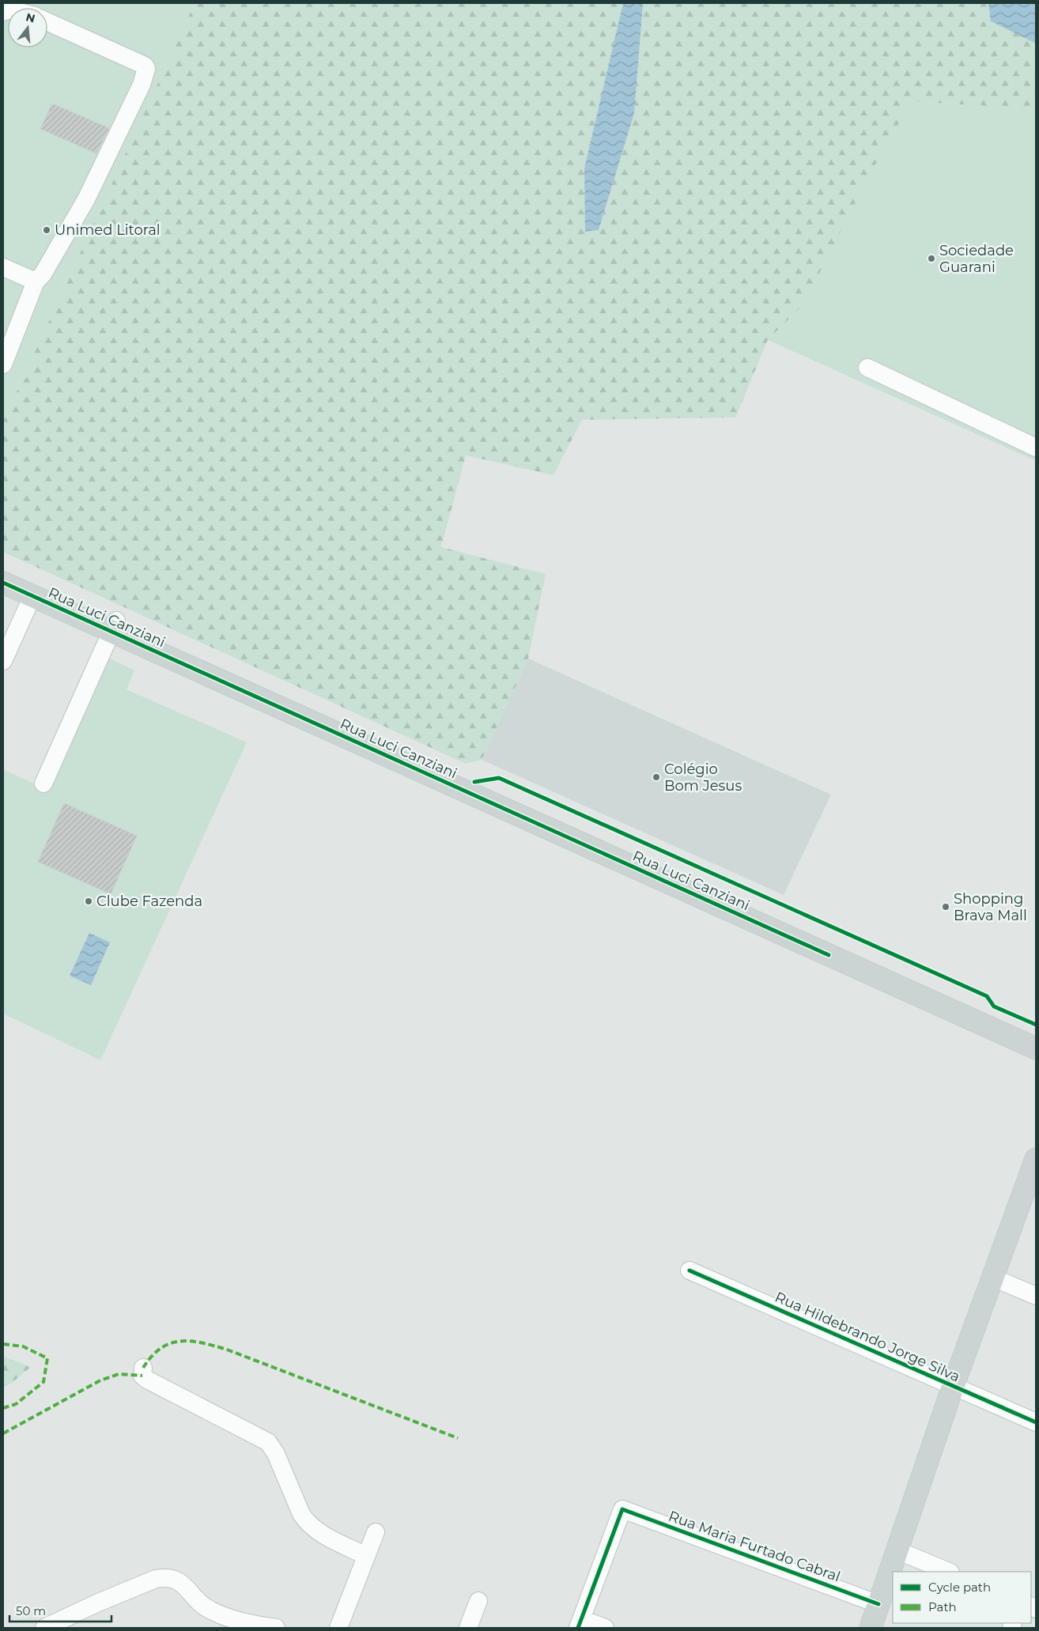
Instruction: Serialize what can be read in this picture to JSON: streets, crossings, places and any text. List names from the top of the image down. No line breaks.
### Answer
{"streets":{"main road":["Rua Luci Canziani"],"street":["Rua Hildebrando Jorge Silva","Rua Maria Furtado Cabral"]},"places":["Unimed Litoral","Sociedade Guarani","Colégio Bom Jesus","Clube Fazenda","Shopping Brava Mall"],"legend":["Cycle path","Path"],"scale_bar":"50 m","north":"top"}
